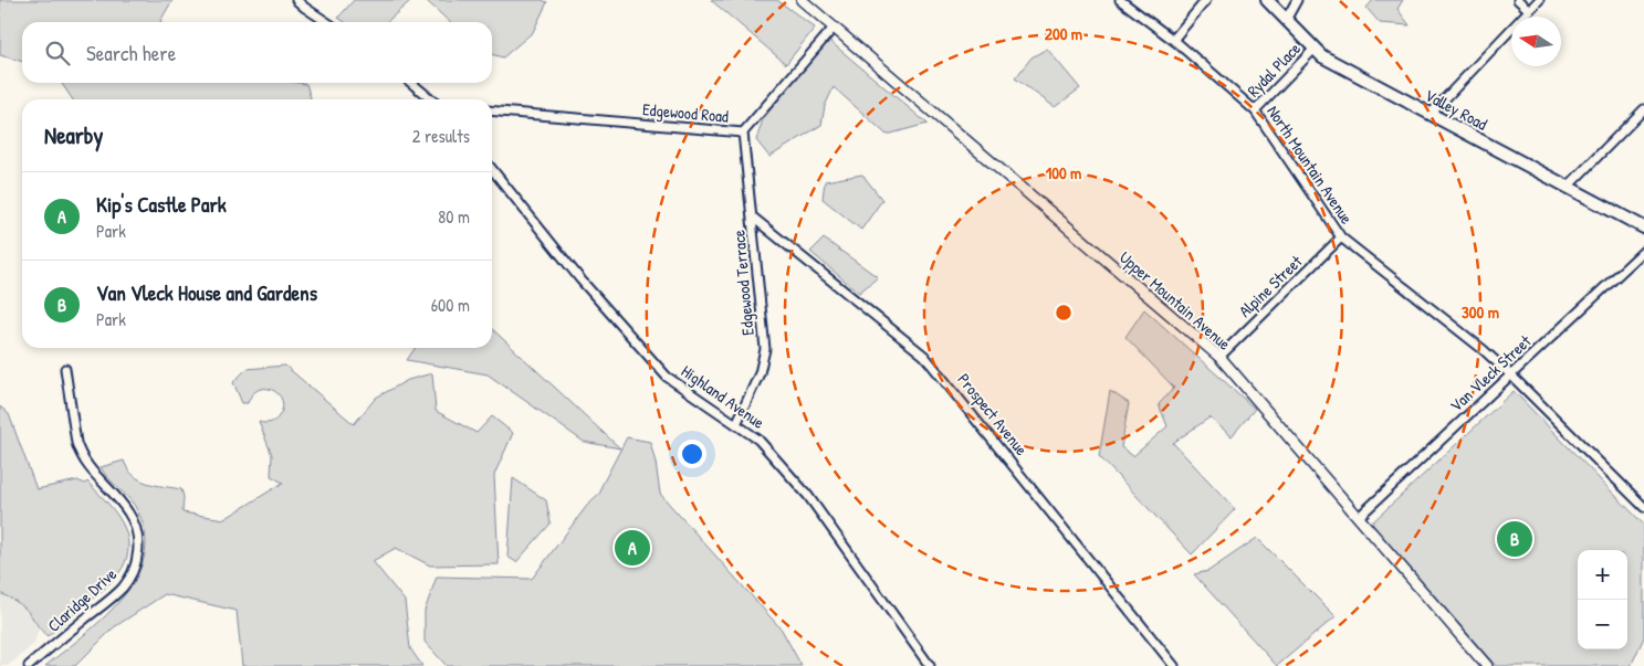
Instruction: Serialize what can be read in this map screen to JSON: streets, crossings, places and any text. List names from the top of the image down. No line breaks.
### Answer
{"streets":{"main road":["Valley Road"],"street":["Rydal Place","Edgewood Road","North Mountain Avenue","Edgewood Terrace","Alpine Street","Upper Mountain Avenue","Van Vleck Street","Highland Avenue","Prospect Avenue","Claridge Drive"]},"crossings":[["Rydal Place","Valley Road"],["Rydal Place","North Mountain Avenue"],["Edgewood Road","Edgewood Terrace"],["Edgewood Road","Upper Mountain Avenue"],["North Mountain Avenue","Alpine Street"],["North Mountain Avenue","Van Vleck Street"],["Edgewood Terrace","Highland Avenue"],["Edgewood Terrace","Prospect Avenue"],["Alpine Street","Upper Mountain Avenue"],["Upper Mountain Avenue","Van Vleck Street"]],"north":"left","page":{"search":"Search here","heading":["Nearby","2 results"],"list":[{"mark":"A","name":"Kip's Castle Park","note":"Park","value":"80 m"},{"mark":"B","name":"Van Vleck House and Gardens","note":"Park","value":"600 m"}],"pins":["B","A"],"map_buttons":["+","−"]},"rings":["200 m","100 m","300 m"]}
